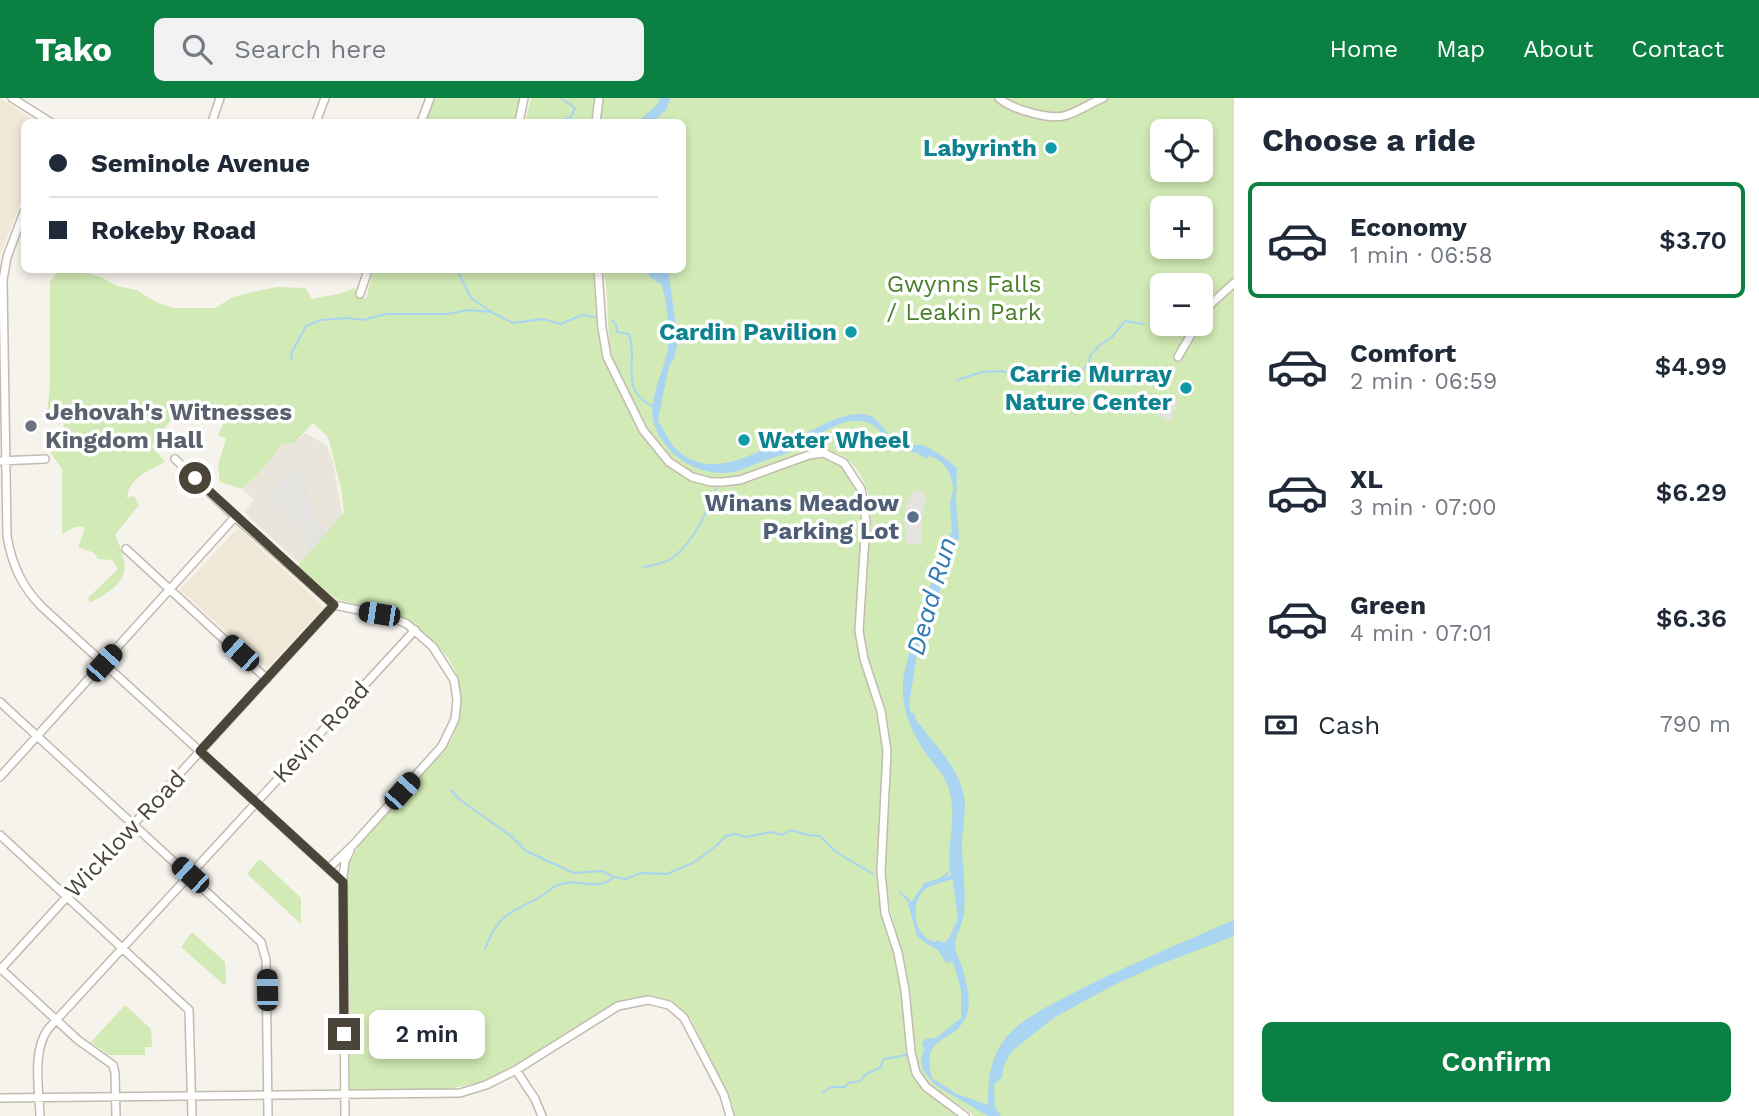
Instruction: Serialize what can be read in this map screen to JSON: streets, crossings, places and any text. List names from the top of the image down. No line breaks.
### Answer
{"streets":{"street":["Kevin Road","Wicklow Road"]},"water":["Dead Run"],"parks":["Gwynns Falls / Leakin Park"],"places":["Labyrinth","Cardin Pavilion","Carrie Murray Nature Center","Jehovah's Witnesses Kingdom Hall","Water Wheel","Winans Meadow Parking Lot"],"page":{"header":"Tako","search":"Search here","nav":["Home","Map","About","Contact"],"heading":"Choose a ride","map_buttons":["+","−"],"banner":["Seminole Avenue","Rokeby Road"],"list":[{"name":"Economy","note":"1 min · 06:58","value":"$3.70"},{"name":"Comfort","note":"2 min · 06:59","value":"$4.99"},{"name":"XL","note":"3 min · 07:00","value":"$6.29"},{"name":"Green","note":"4 min · 07:01","value":"$6.36"}],"pay":["Cash","790 m"],"buttons":"Confirm","bubble":"2 min"}}
